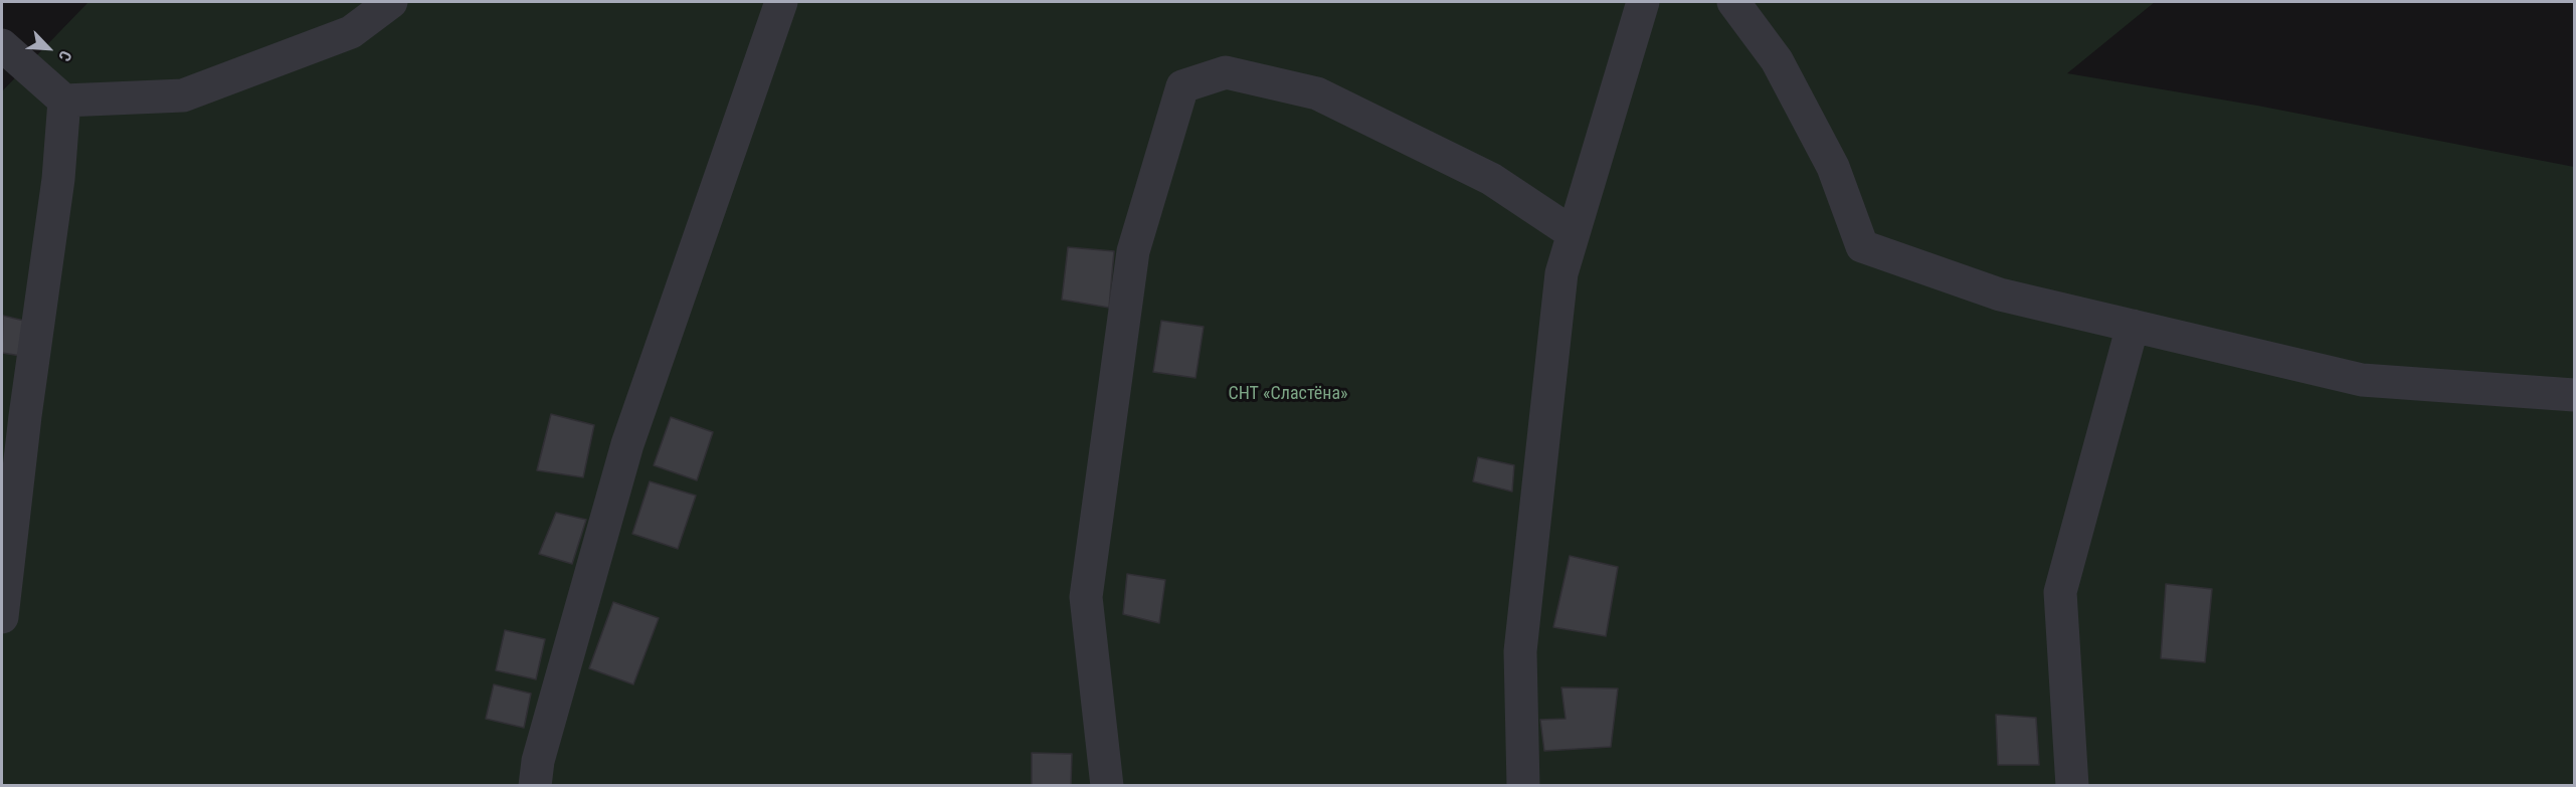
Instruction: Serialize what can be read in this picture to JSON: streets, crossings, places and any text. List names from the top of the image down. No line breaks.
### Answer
{"parks":["СНТ «Сластёна»"],"north":"bottom right"}
